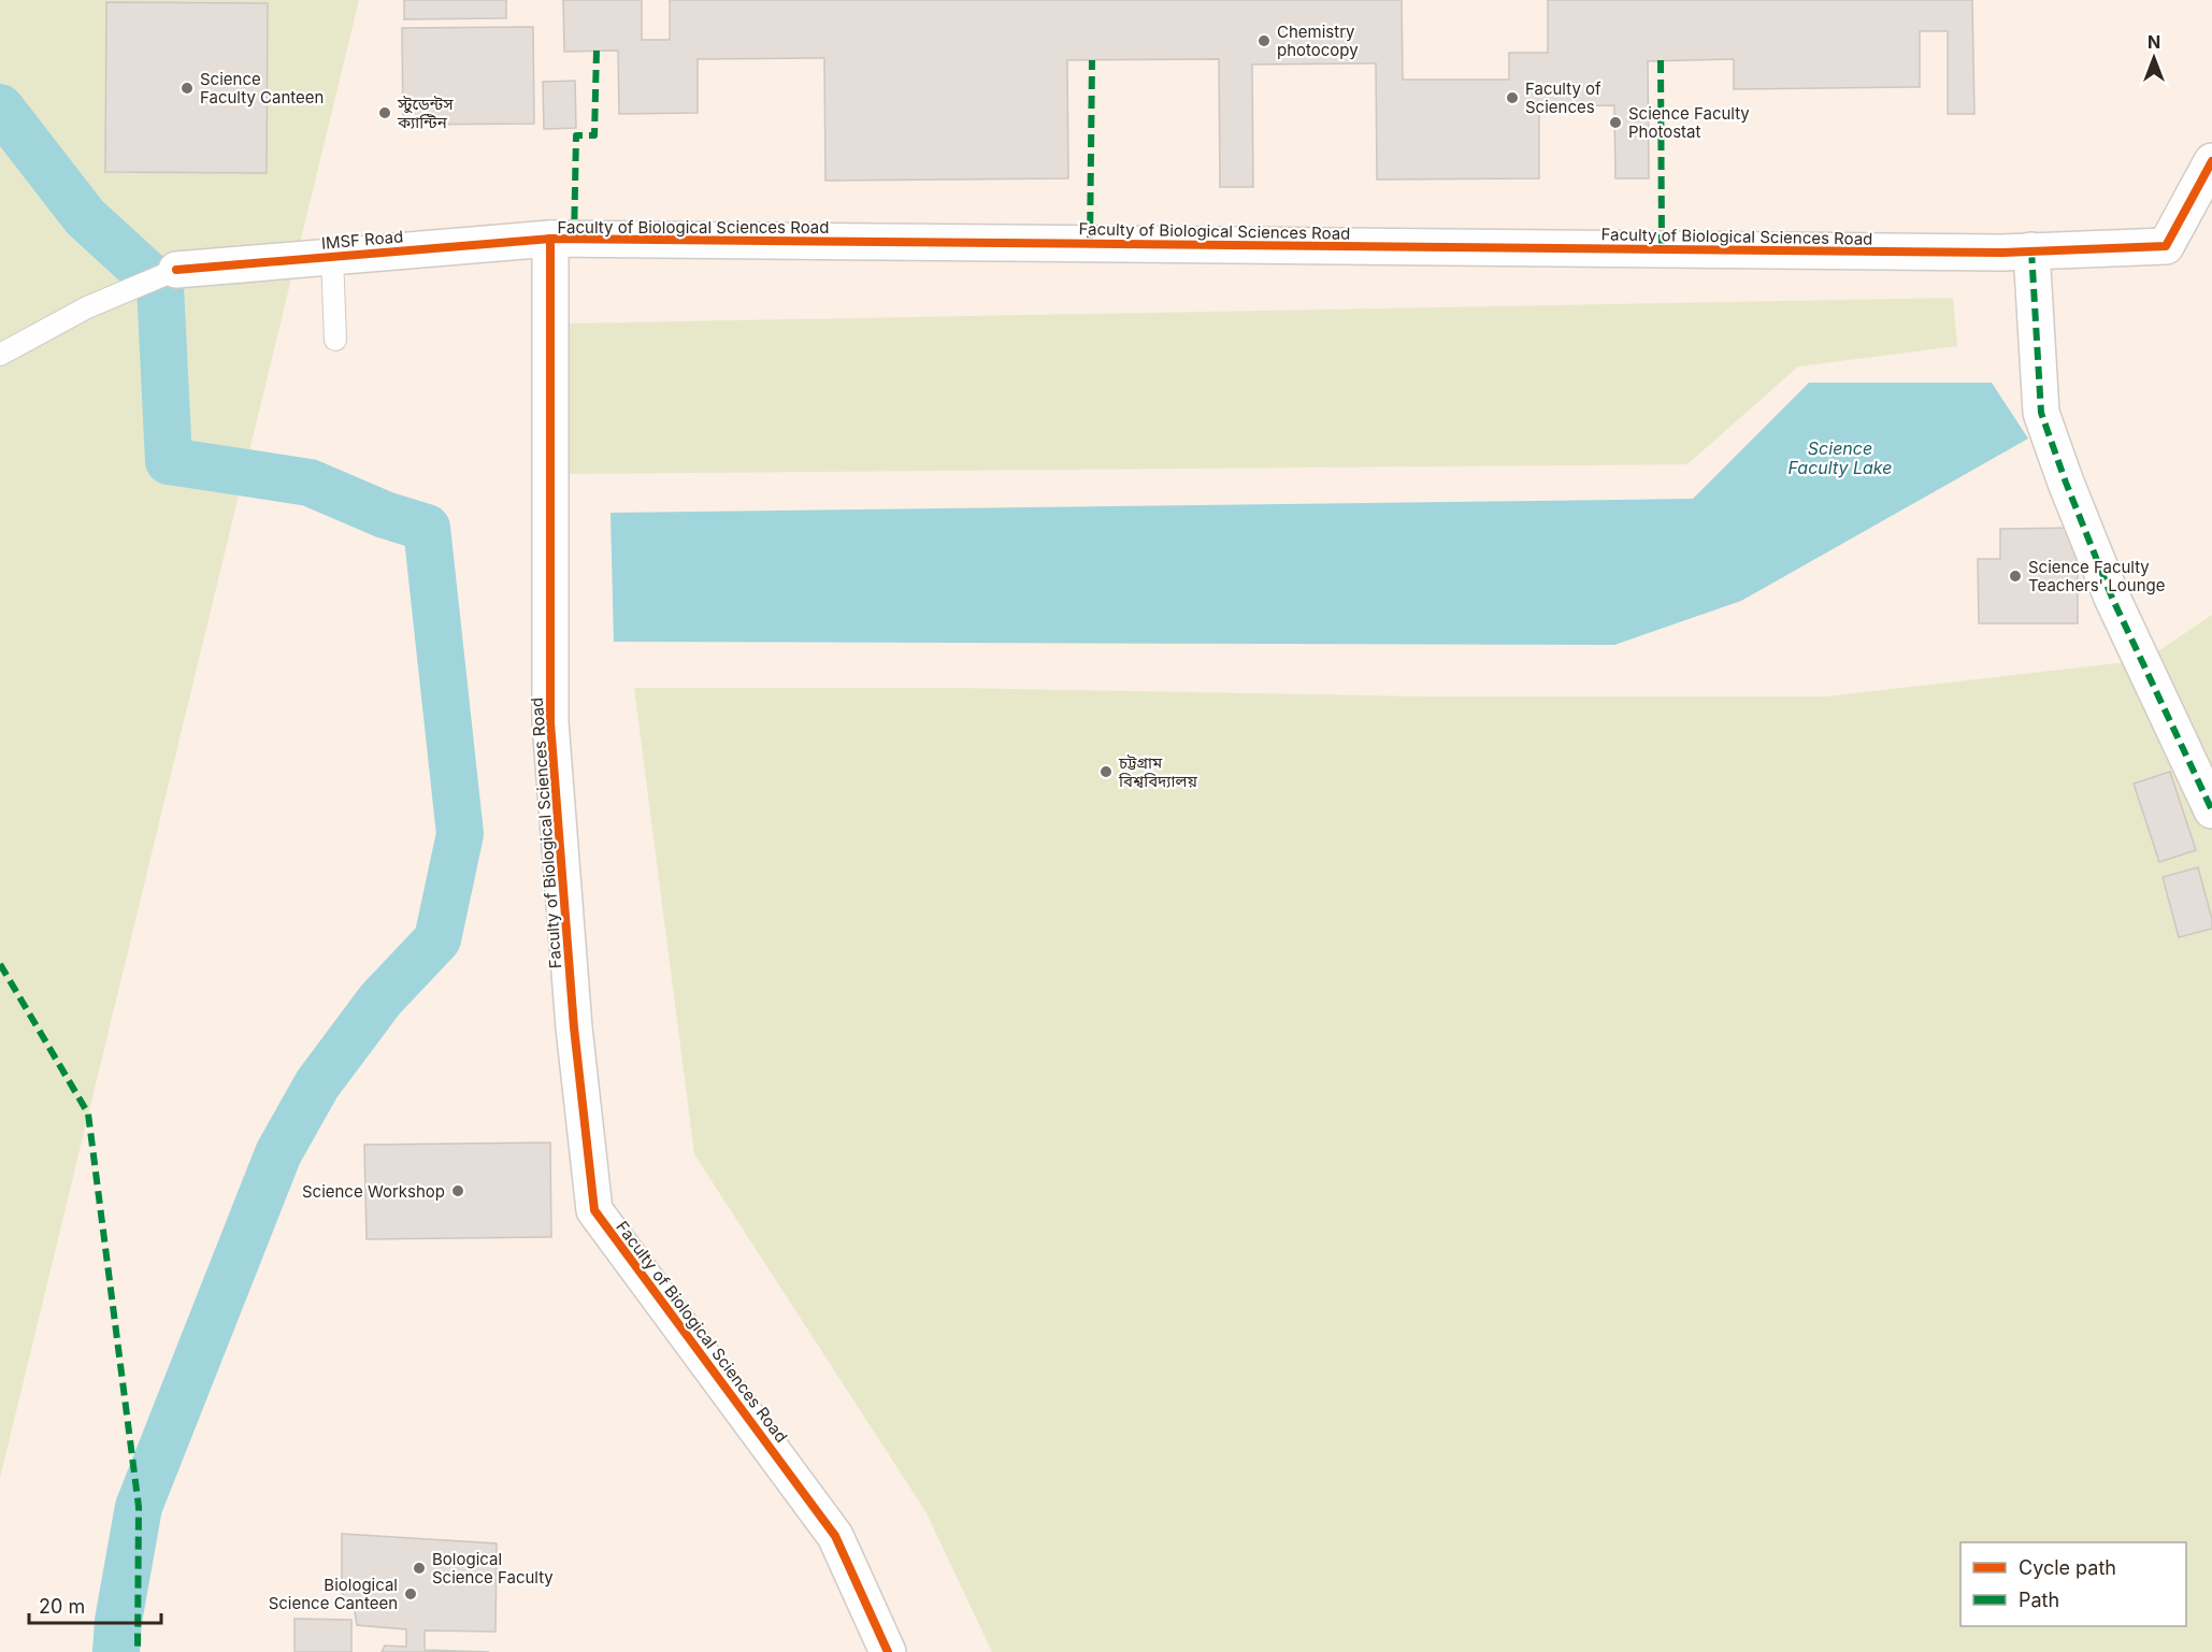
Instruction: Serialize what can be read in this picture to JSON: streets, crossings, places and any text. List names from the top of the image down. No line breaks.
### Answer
{"streets":{"street":["Faculty of Biological Sciences Road","IMSF Road"]},"crossings":[["Faculty of Biological Sciences Road","IMSF Road"]],"water":["Science Faculty Lake"],"places":["Chemistry photocopy","Science Faculty Canteen","Faculty of Sciences","স্টুডেন্টস ক্যান্টিন","Science Faculty Photostat","Science Faculty Teachers' Lounge","চট্টগ্রাম বিশ্ববিদ্যালয়","Science Workshop","Bological Science Faculty","Biological Science Canteen"],"legend":["Cycle path","Path"],"scale_bar":"20 m","north":"top"}
